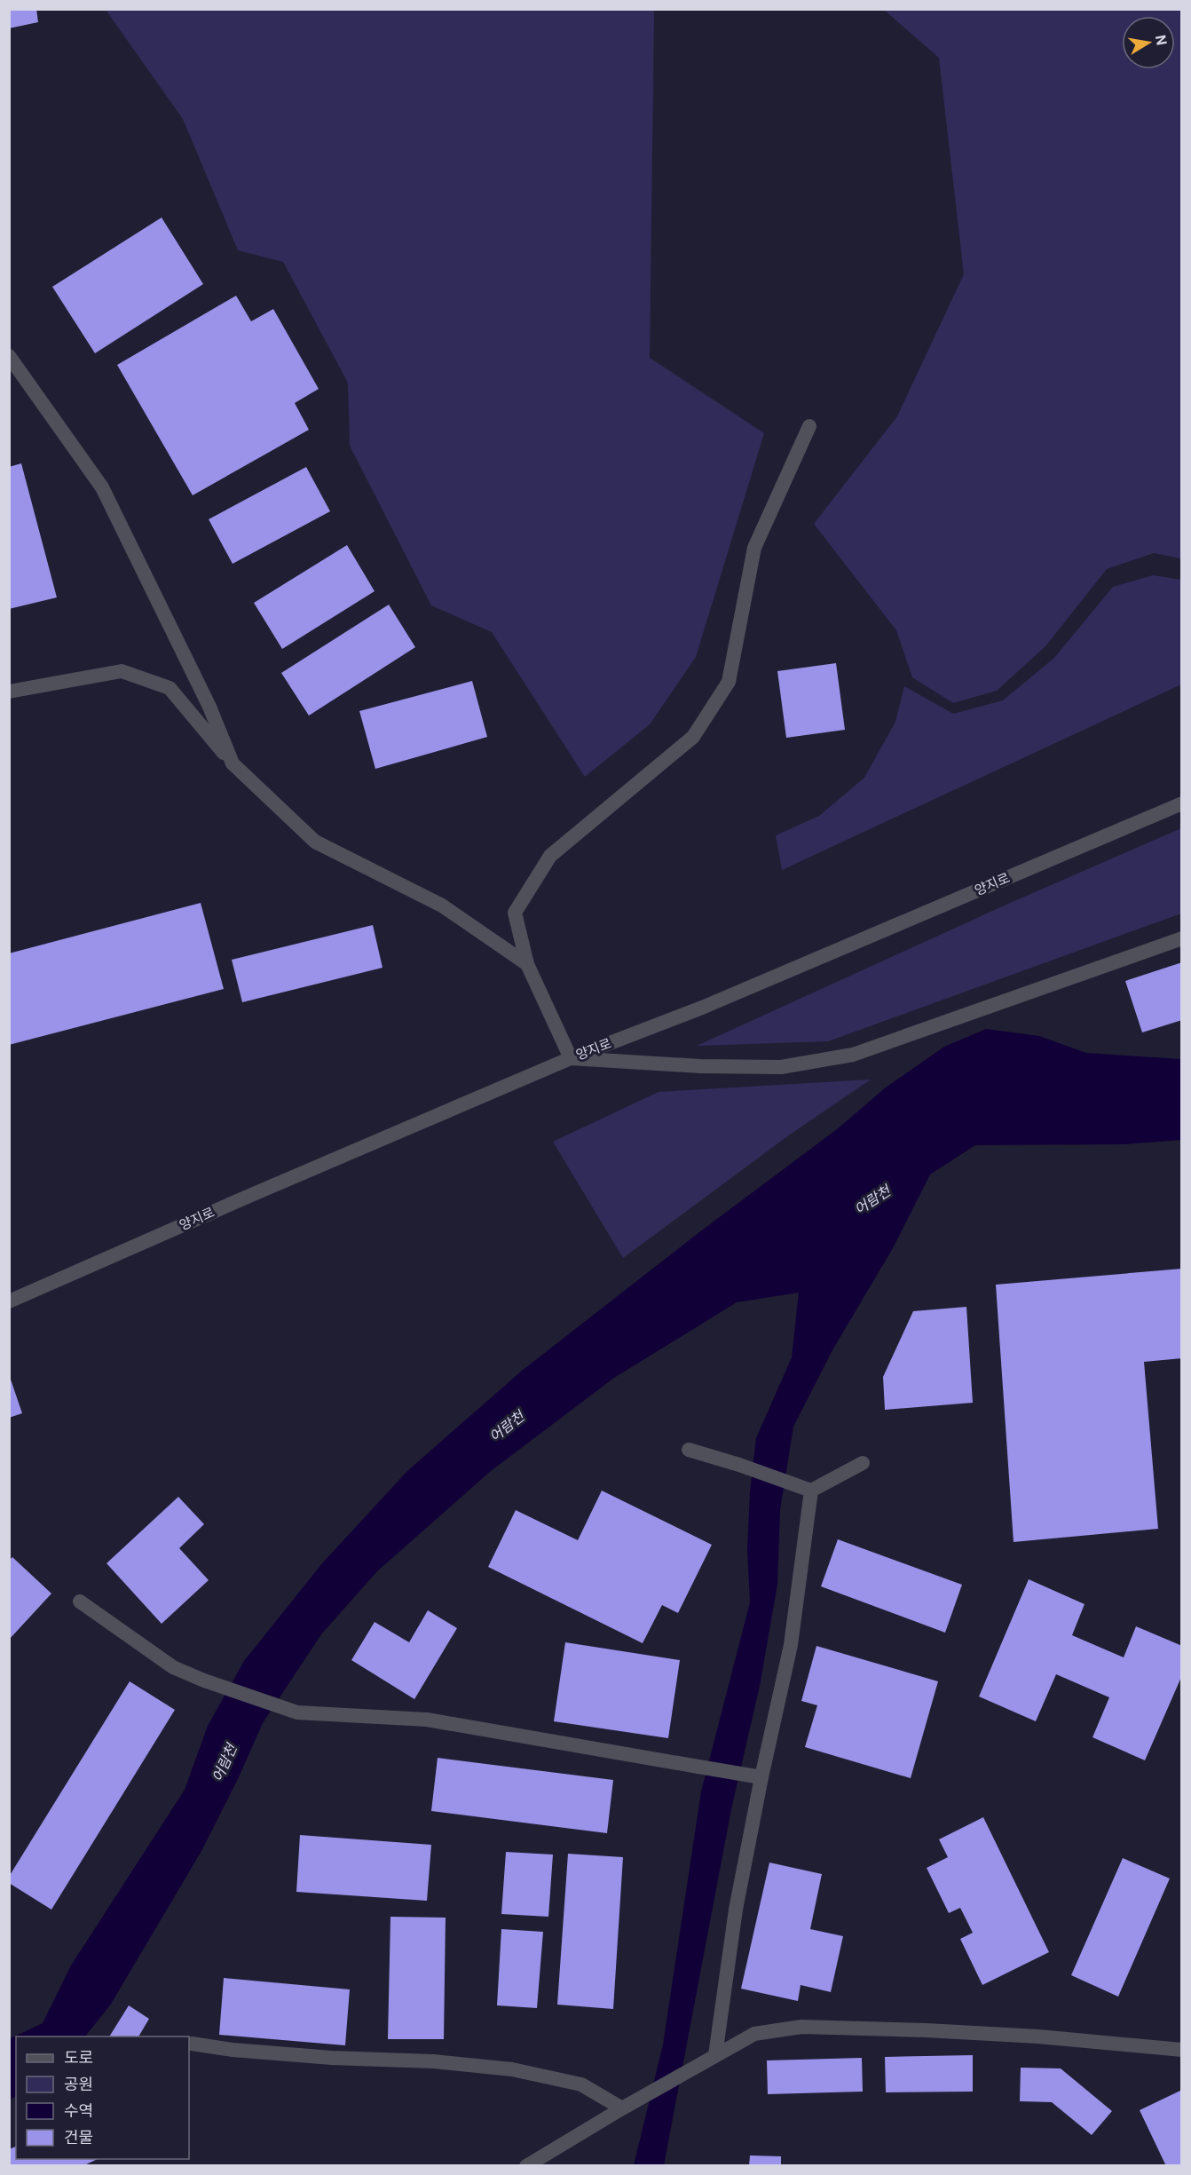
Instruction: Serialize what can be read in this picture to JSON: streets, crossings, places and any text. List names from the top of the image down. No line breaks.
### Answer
{"streets":{"street":["양지로"]},"water":["어람천"],"legend":["도로","공원","수역","건물"],"north":"right"}
